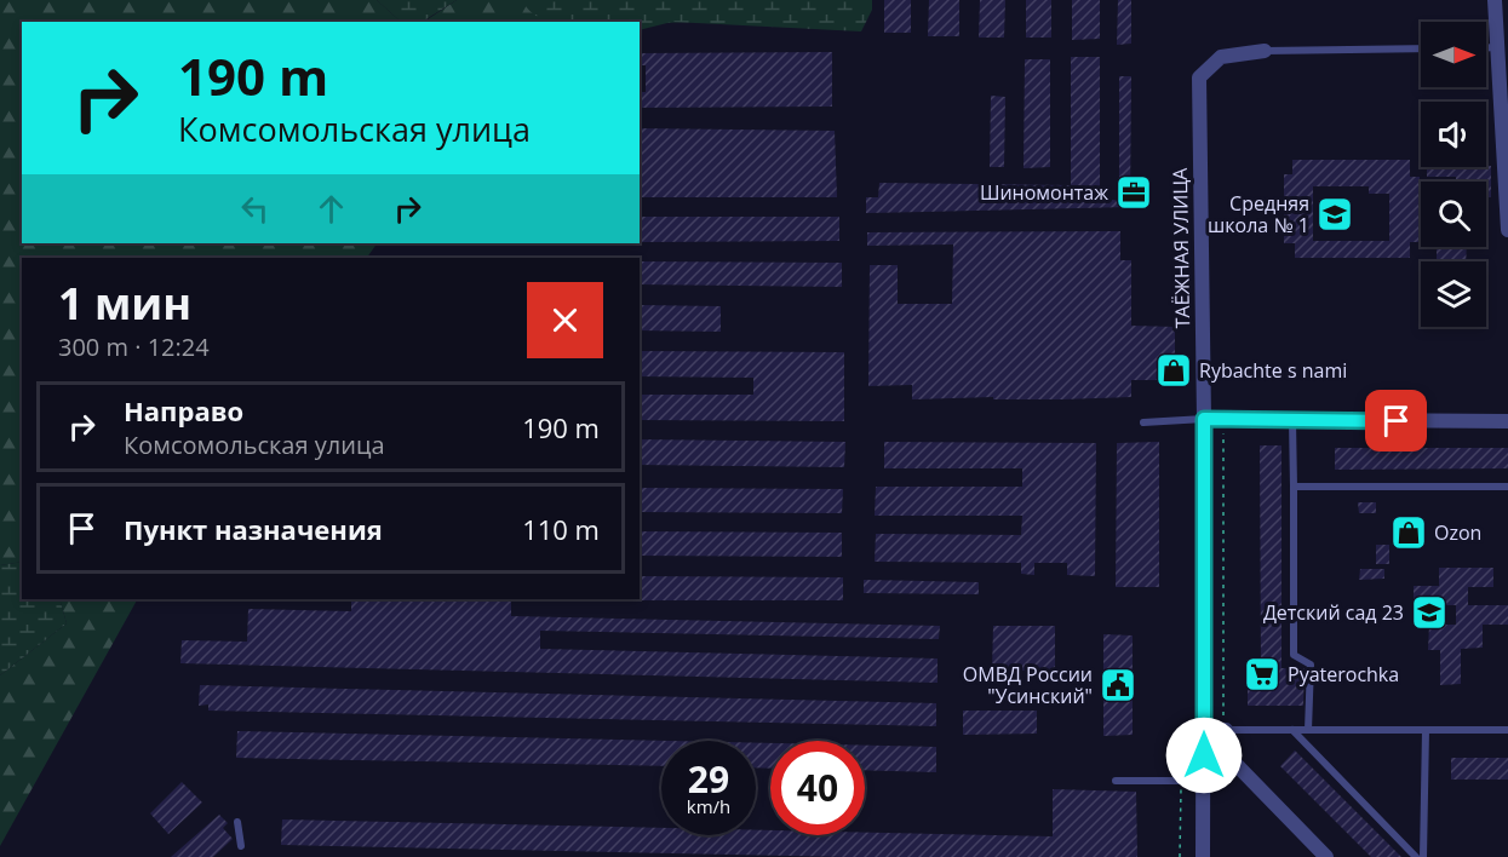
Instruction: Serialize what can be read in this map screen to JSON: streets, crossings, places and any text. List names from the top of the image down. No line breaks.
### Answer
{"streets":{"street":["ТАЁЖНАЯ УЛИЦА"]},"places":{"office":["Шиномонтаж"],"school or university":["Средняя школа № 1","Детский сад 23"],"shop":["Rybachte s nami","Ozon"],"supermarket":["Pyaterochka"],"public building":["ОМВД России \"Усинский\""]},"north":"right","page":{"turn":["190 m","Комсомольская улица"],"heading":["1 мин","300 m · 12:24"],"list":[{"name":"Направо","note":"Комсомольская улица","value":"190 m"},{"name":"Пункт назначения","value":"110 m"}],"speed":"29 km/h","limit":"40"}}
